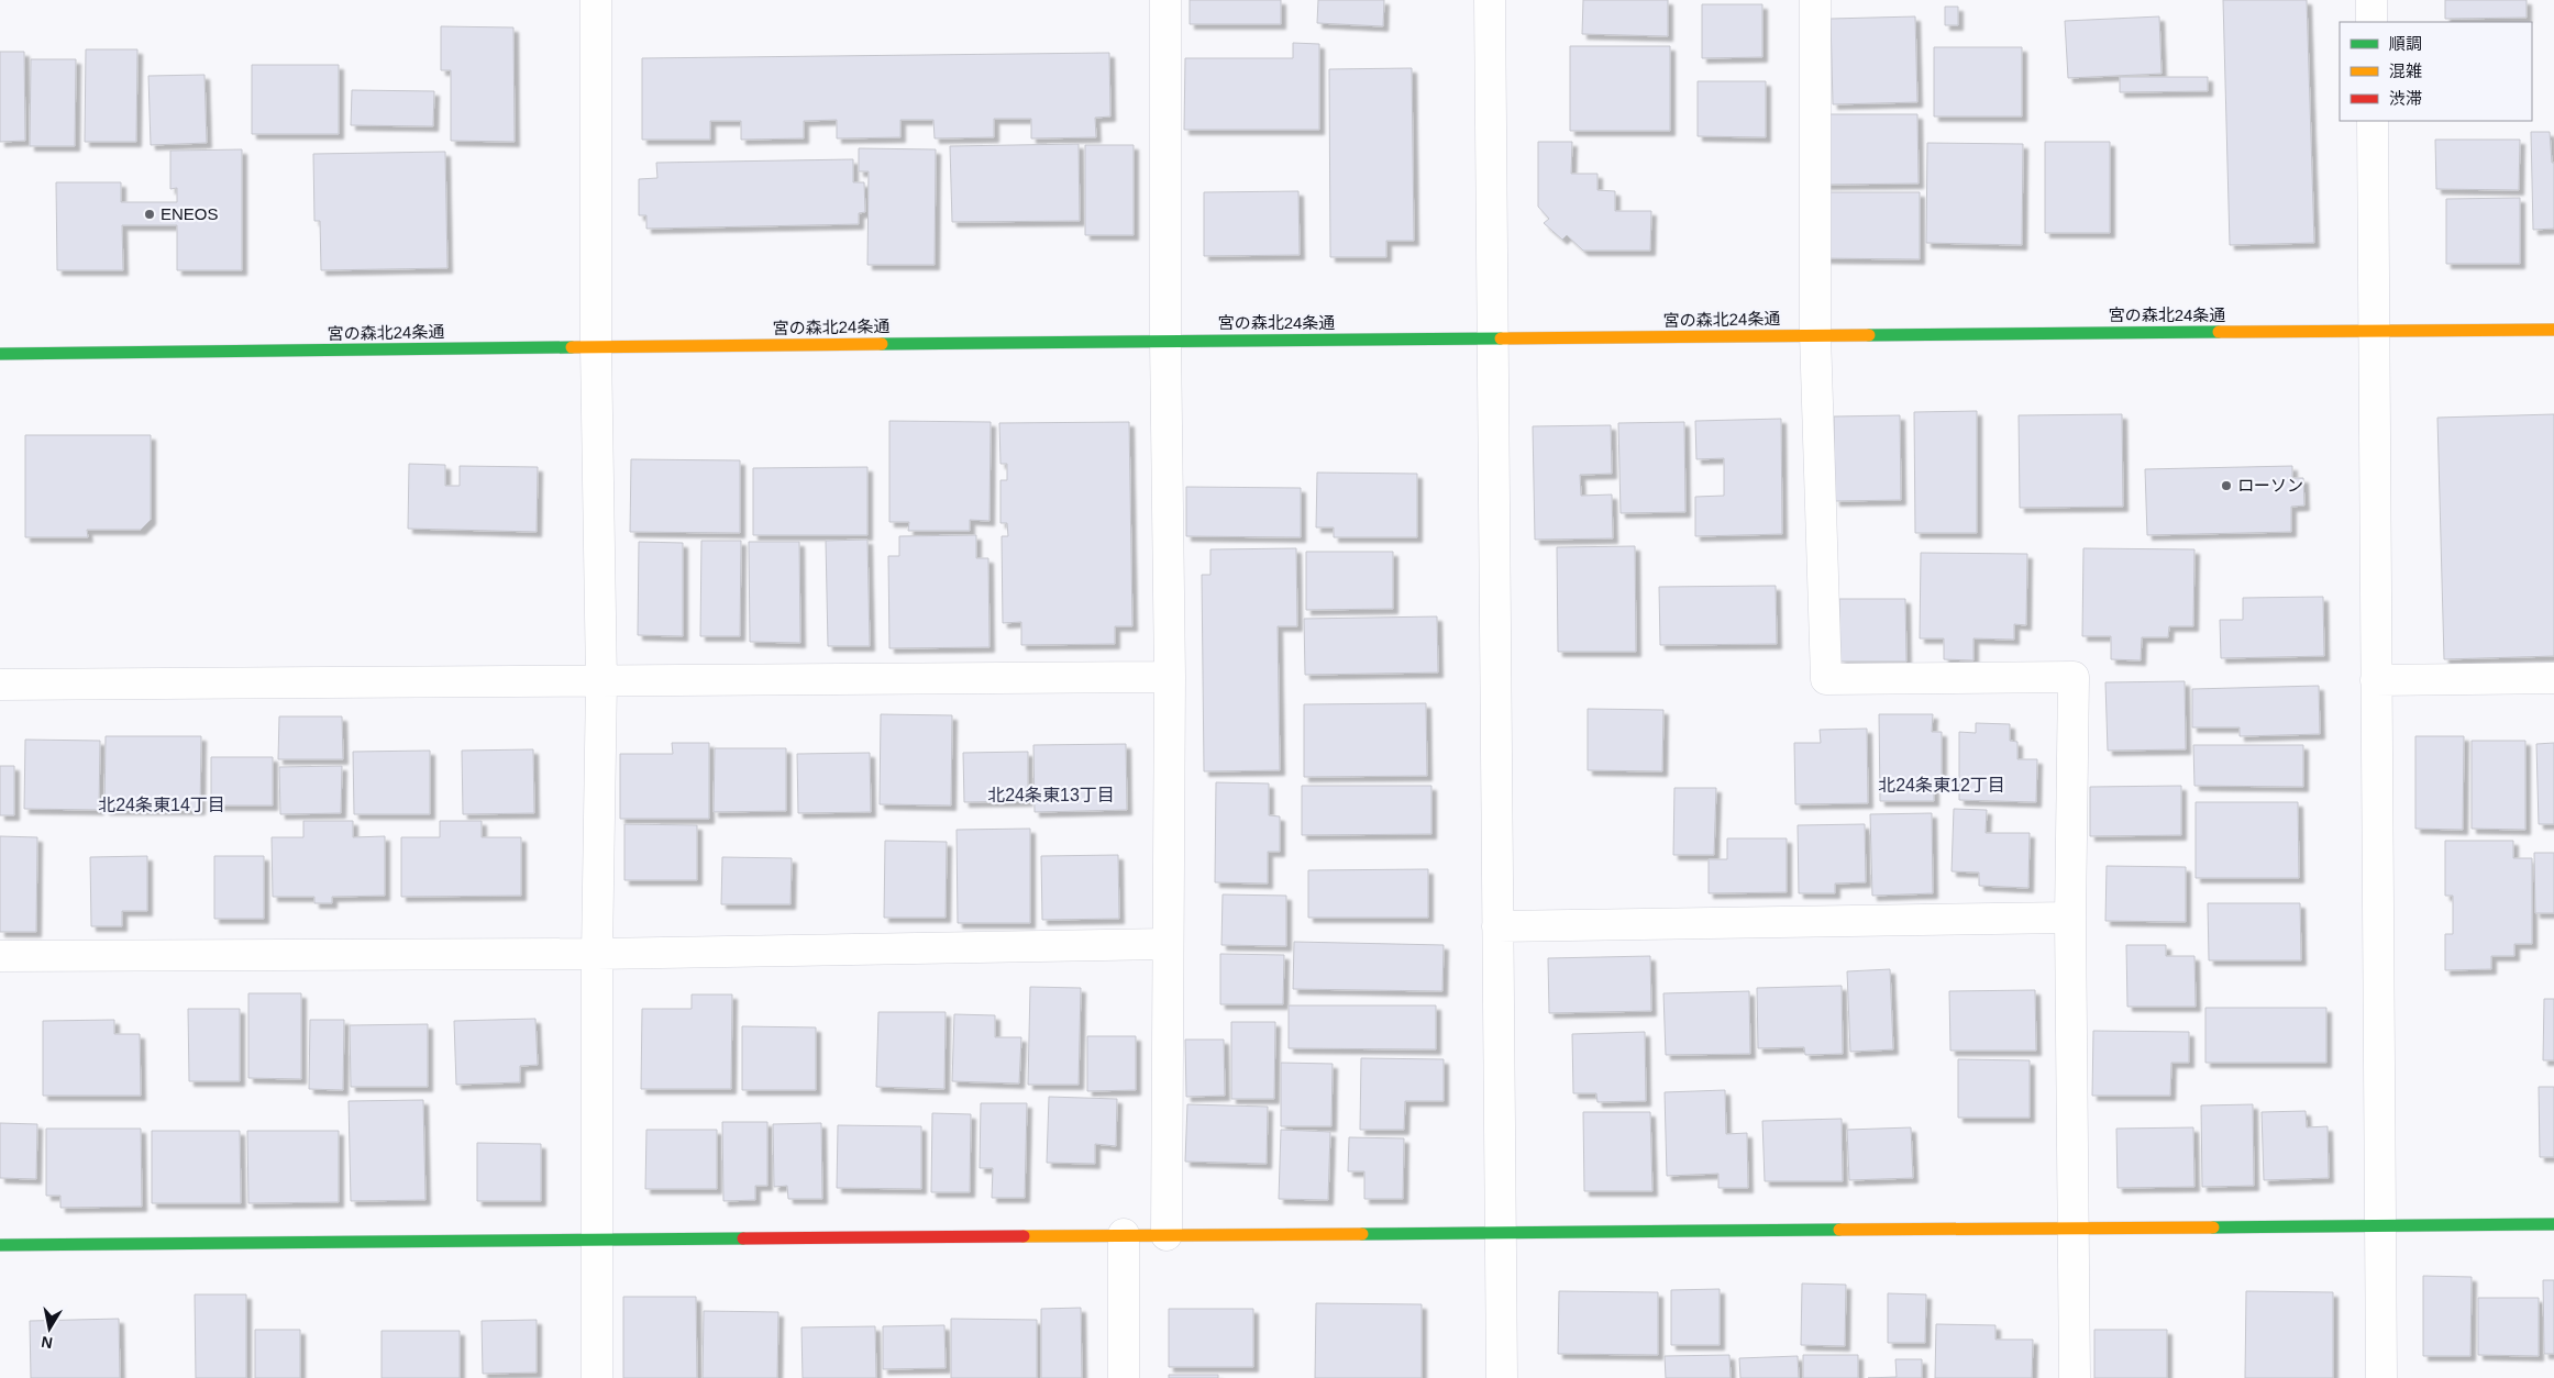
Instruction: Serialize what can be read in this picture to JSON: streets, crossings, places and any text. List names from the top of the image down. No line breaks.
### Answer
{"streets":{"street":["宮の森北24条通"]},"districts":["北24条東12丁目","北24条東13丁目","北24条東14丁目"],"places":["ENEOS","ローソン"],"legend":["順調","混雑","渋滞"],"north":"bottom"}
